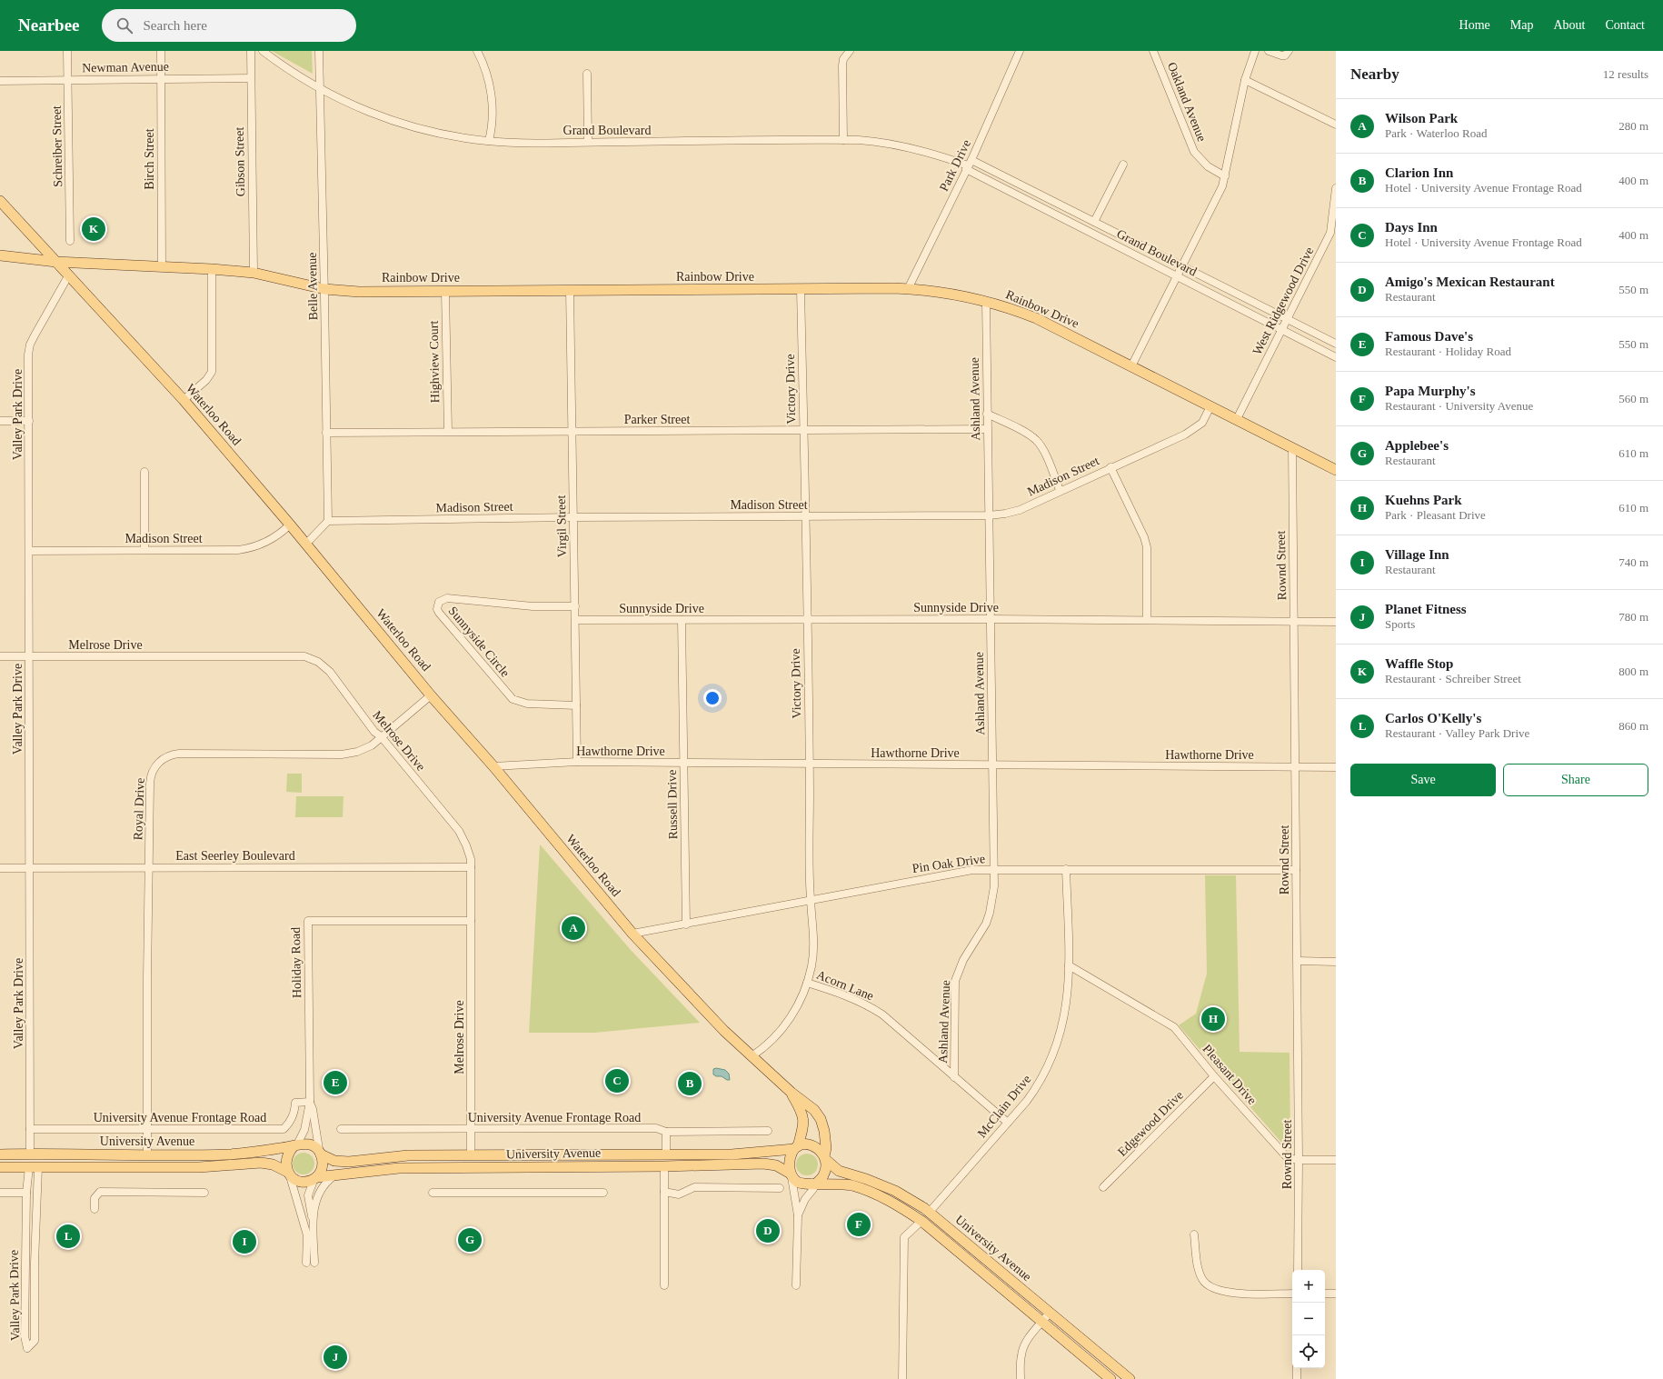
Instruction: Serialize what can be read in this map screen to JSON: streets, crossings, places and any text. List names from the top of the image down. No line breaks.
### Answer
{"streets":{"main road":["Rainbow Drive","Waterloo Road","University Avenue"],"street":["Newman Avenue","Oakland Avenue","Grand Boulevard","Schreiber Street","Birch Street","Gibson Street","Park Drive","Belle Avenue","West Ridgewood Drive","Highview Court","Victory Drive","Ashland Avenue","Valley Park Drive","Parker Street","Madison Street","Virgil Street","Rownd Street","Sunnyside Drive","Sunnyside Circle","Melrose Drive","Hawthorne Drive","Russell Drive","Royal Drive","East Seerley Boulevard","Pin Oak Drive","Holiday Road","Acorn Lane","Pleasant Drive","McClain Drive","University Avenue Frontage Road","Edgewood Drive"]},"crossings":[["Newman Avenue","Schreiber Street"],["Newman Avenue","Birch Street"],["Newman Avenue","Gibson Street"],["Grand Boulevard","Park Drive"],["Grand Boulevard","Belle Avenue"],["Grand Boulevard","West Ridgewood Drive"],["Birch Street","Rainbow Drive"],["Gibson Street","Rainbow Drive"],["Park Drive","Rainbow Drive"],["Rainbow Drive","Belle Avenue"],["Rainbow Drive","West Ridgewood Drive"],["Rainbow Drive","Highview Court"],["Rainbow Drive","Victory Drive"],["Rainbow Drive","Ashland Avenue"],["Rainbow Drive","Waterloo Road"],["Rainbow Drive","Madison Street"],["Rainbow Drive","Virgil Street"],["Rainbow Drive","Rownd Street"],["Belle Avenue","Parker Street"],["Belle Avenue","Madison Street"],["Highview Court","Parker Street"],["Victory Drive","Waterloo Road"],["Victory Drive","Parker Street"],["Victory Drive","Madison Street"],["Victory Drive","Sunnyside Drive"],["Victory Drive","Hawthorne Drive"],["Victory Drive","Pin Oak Drive"],["Victory Drive","Acorn Lane"],["Ashland Avenue","Parker Street"],["Ashland Avenue","Madison Street"],["Ashland Avenue","Sunnyside Drive"],["Ashland Avenue","Hawthorne Drive"],["Ashland Avenue","Pin Oak Drive"],["Ashland Avenue","Acorn Lane"],["Valley Park Drive","Waterloo Road"],["Valley Park Drive","Madison Street"],["Valley Park Drive","Melrose Drive"],["Valley Park Drive","East Seerley Boulevard"],["Valley Park Drive","University Avenue Frontage Road"],["Valley Park Drive","University Avenue"],["Waterloo Road","Madison Street"],["Waterloo Road","Hawthorne Drive"],["Waterloo Road","Royal Drive"],["Waterloo Road","Pin Oak Drive"],["Waterloo Road","University Avenue"],["Parker Street","Virgil Street"],["Madison Street","Virgil Street"],["Virgil Street","Sunnyside Drive"],["Virgil Street","Sunnyside Circle"],["Virgil Street","Hawthorne Drive"],["Rownd Street","Sunnyside Drive"],["Rownd Street","Hawthorne Drive"],["Rownd Street","Pin Oak Drive"],["Rownd Street","Pleasant Drive"],["Sunnyside Drive","Russell Drive"],["Melrose Drive","Royal Drive"],["Melrose Drive","East Seerley Boulevard"],["Melrose Drive","Holiday Road"],["Melrose Drive","University Avenue Frontage Road"],["Melrose Drive","University Avenue"],["Hawthorne Drive","Russell Drive"],["Russell Drive","Pin Oak Drive"],["Royal Drive","East Seerley Boulevard"],["Royal Drive","University Avenue Frontage Road"],["Royal Drive","University Avenue"],["Pin Oak Drive","McClain Drive"],["Holiday Road","University Avenue Frontage Road"],["Holiday Road","University Avenue"],["Acorn Lane","McClain Drive"],["Pleasant Drive","McClain Drive"],["Pleasant Drive","Edgewood Drive"],["McClain Drive","University Avenue"]],"page":{"header":"Nearbee","search":"Search here","nav":["Home","Map","About","Contact"],"heading":["Nearby","12 results"],"list":[{"mark":"A","name":"Wilson Park","note":"Park · Waterloo Road","value":"280 m"},{"mark":"B","name":"Clarion Inn","note":"Hotel · University Avenue Frontage Road","value":"400 m"},{"mark":"C","name":"Days Inn","note":"Hotel · University Avenue Frontage Road","value":"400 m"},{"mark":"D","name":"Amigo's Mexican Restaurant","note":"Restaurant","value":"550 m"},{"mark":"E","name":"Famous Dave's","note":"Restaurant · Holiday Road","value":"550 m"},{"mark":"F","name":"Papa Murphy's","note":"Restaurant · University Avenue","value":"560 m"},{"mark":"G","name":"Applebee's","note":"Restaurant","value":"610 m"},{"mark":"H","name":"Kuehns Park","note":"Park · Pleasant Drive","value":"610 m"},{"mark":"I","name":"Village Inn","note":"Restaurant","value":"740 m"},{"mark":"J","name":"Planet Fitness","note":"Sports","value":"780 m"},{"mark":"K","name":"Waffle Stop","note":"Restaurant · Schreiber Street","value":"800 m"},{"mark":"L","name":"Carlos O'Kelly's","note":"Restaurant · Valley Park Drive","value":"860 m"}],"pins":["K","A","H","C","E","B","F","D","L","G","I","J"],"buttons":["Save","Share"],"map_buttons":["+","−"]}}
